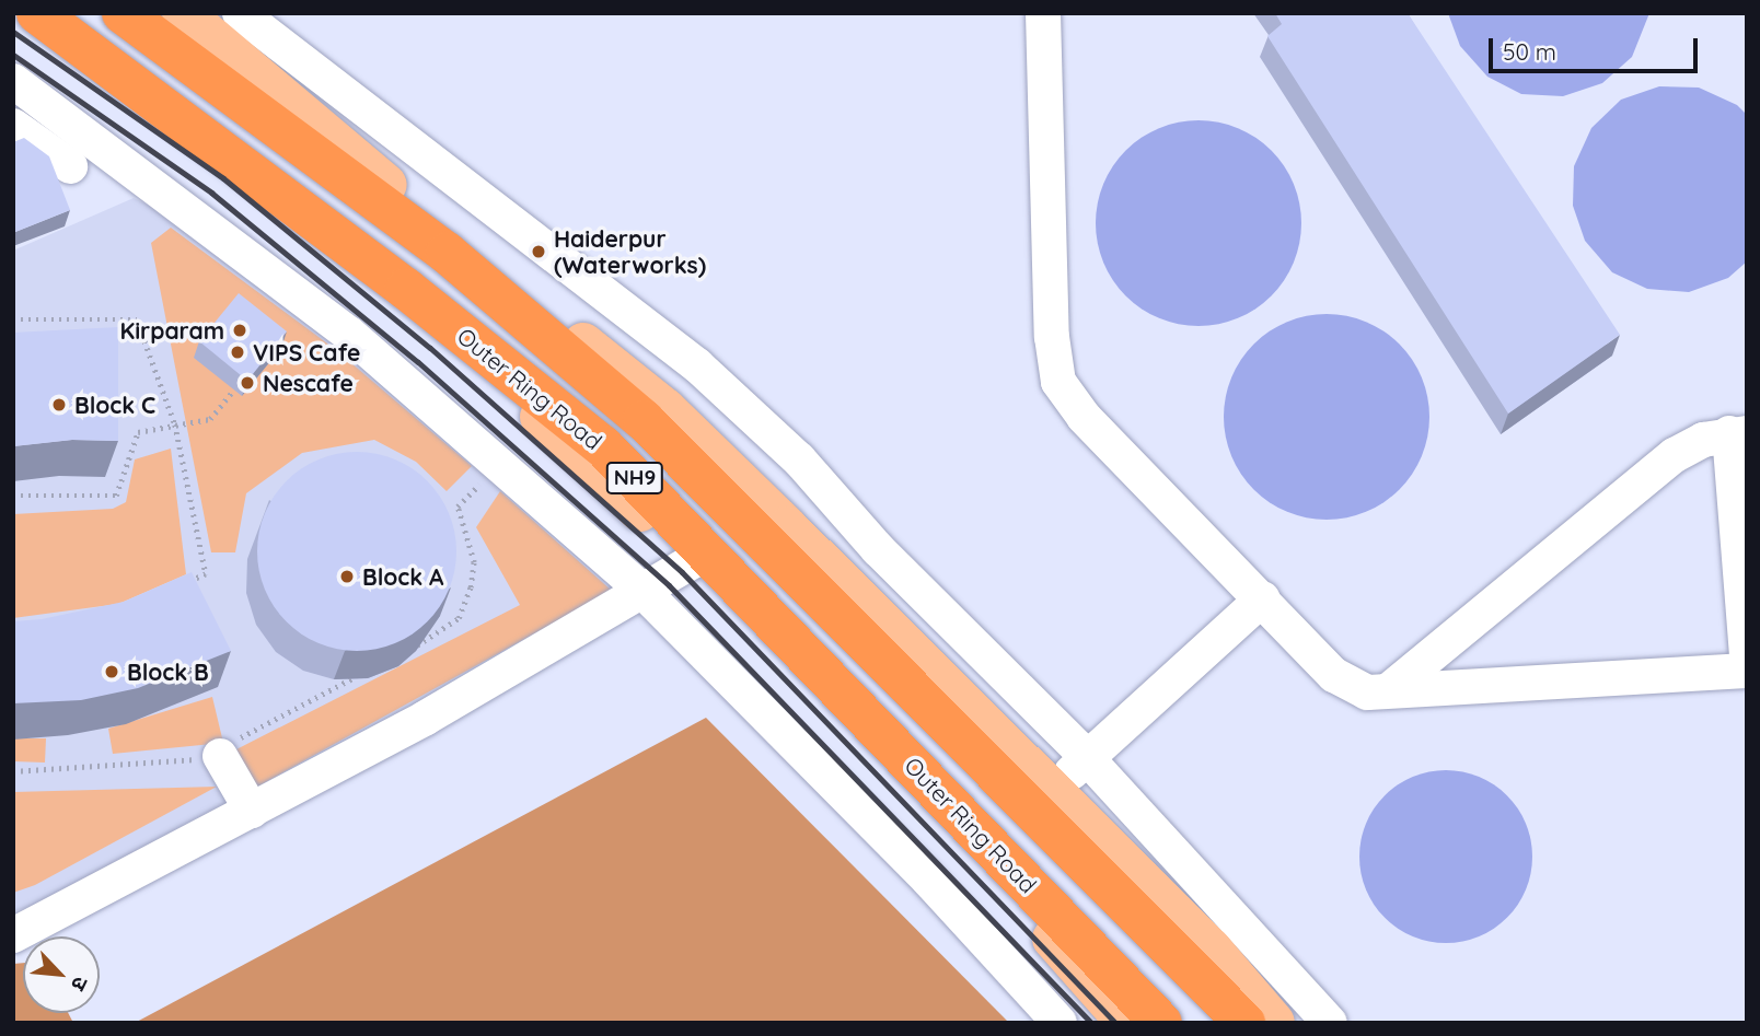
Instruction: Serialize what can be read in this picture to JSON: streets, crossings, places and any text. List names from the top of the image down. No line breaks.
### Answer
{"streets":{"highway":["Outer Ring Road","NH9"]},"places":["Haiderpur (Waterworks)","Kirparam","VIPS Cafe","Nescafe","Block C","Block A","Block B"],"scale_bar":"50 m","north":"bottom right"}
